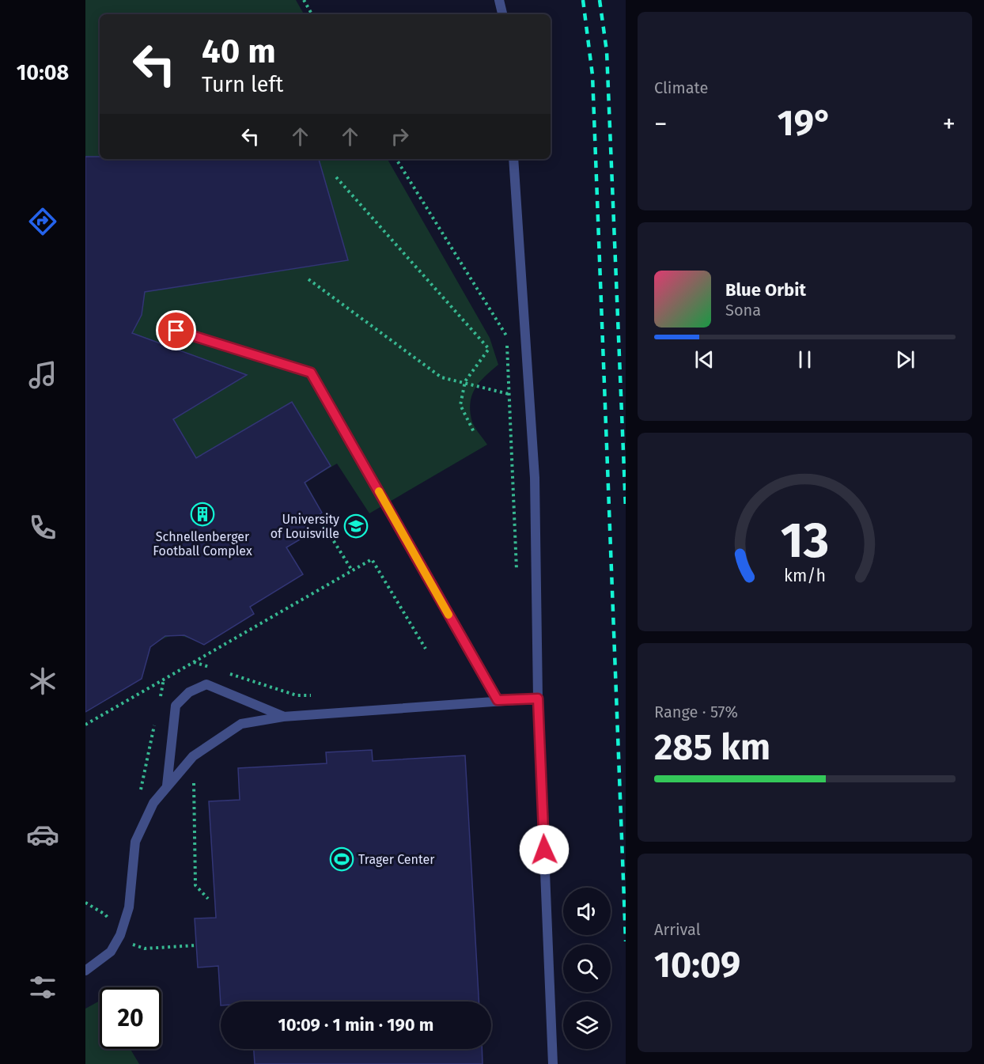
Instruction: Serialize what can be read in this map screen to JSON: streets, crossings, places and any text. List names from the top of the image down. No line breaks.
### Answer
{"places":{"building":["Schnellenberger Football Complex"],"school or university":["University of Louisville"],"sports":["Trager Center"]},"page":{"tabs":"10:08","tile":["Climate",["Range · 57%","285 km"],["Arrival","10:09"]],"turn":["40 m","Turn left"],"heat":["−","19°","+"],"song":["Blue Orbit","Sona"],"limit":"20","trip":"10:09 · 1 min · 190 m","gauge":["13","km/h"]}}
